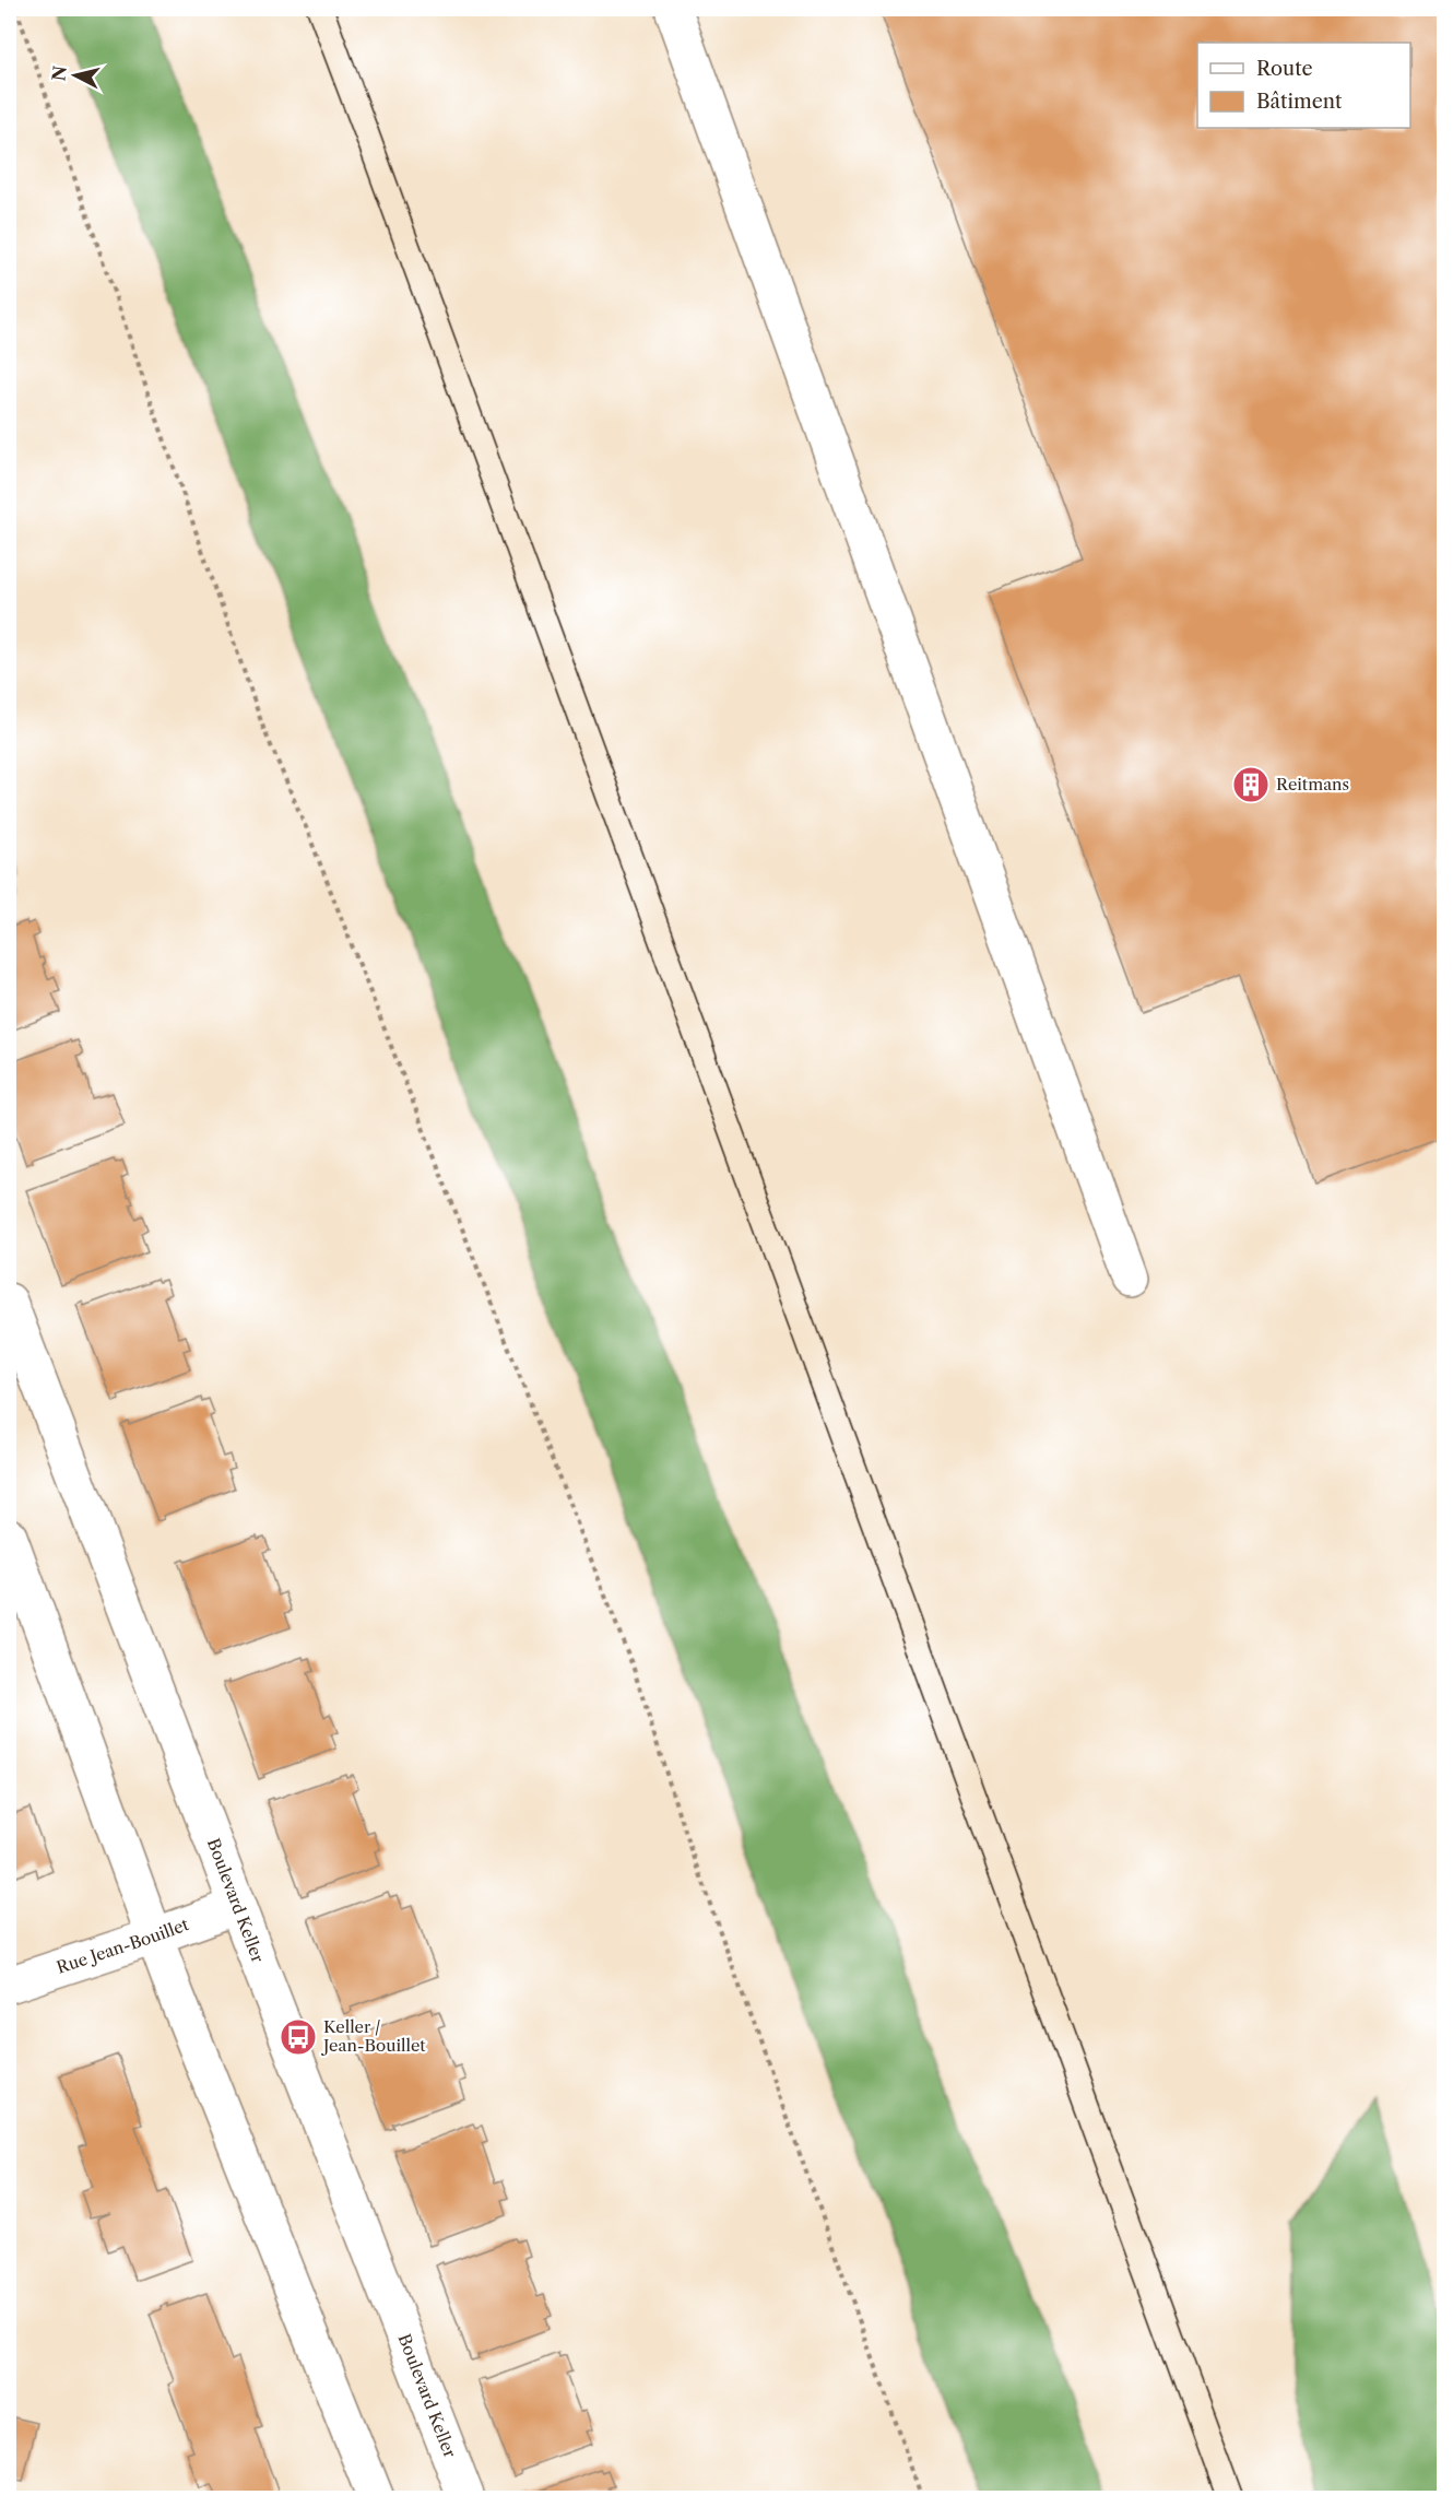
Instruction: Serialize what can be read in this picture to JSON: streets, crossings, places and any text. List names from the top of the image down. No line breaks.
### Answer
{"streets":{"street":["Boulevard Keller","Rue Jean-Bouillet"]},"crossings":[["Boulevard Keller","Rue Jean-Bouillet"]],"places":{"building":["Reitmans"],"bus stop":["Keller / Jean-Bouillet"]},"legend":["Route","Bâtiment"],"north":"left"}
